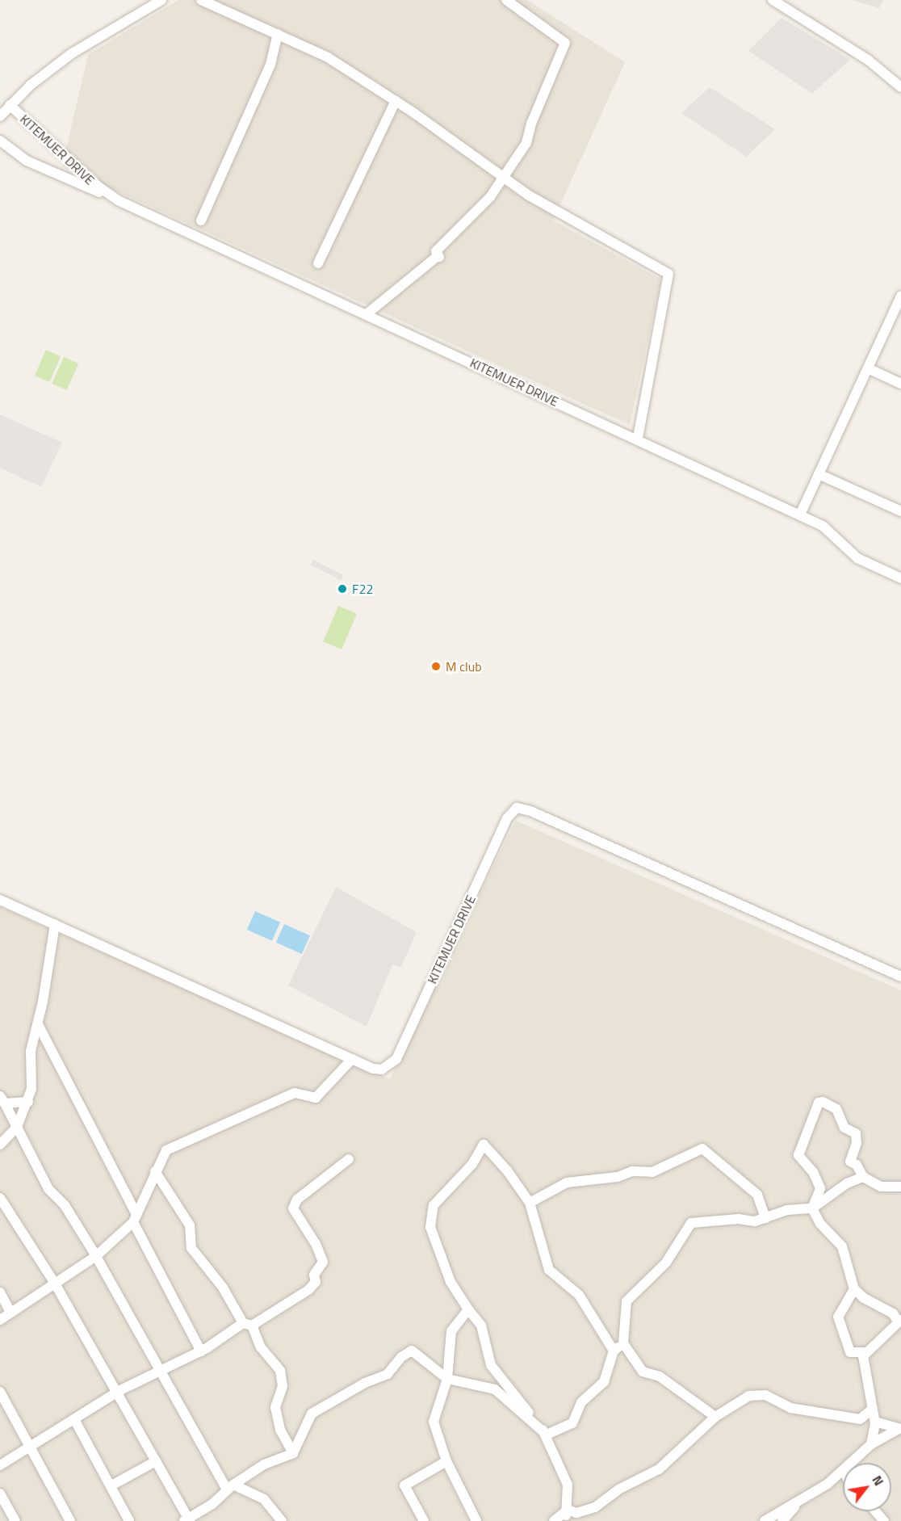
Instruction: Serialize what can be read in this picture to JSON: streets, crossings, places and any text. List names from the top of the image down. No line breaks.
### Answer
{"streets":{"street":["KITEMUER DRIVE"]},"places":["F22","M club"],"north":"top right"}
